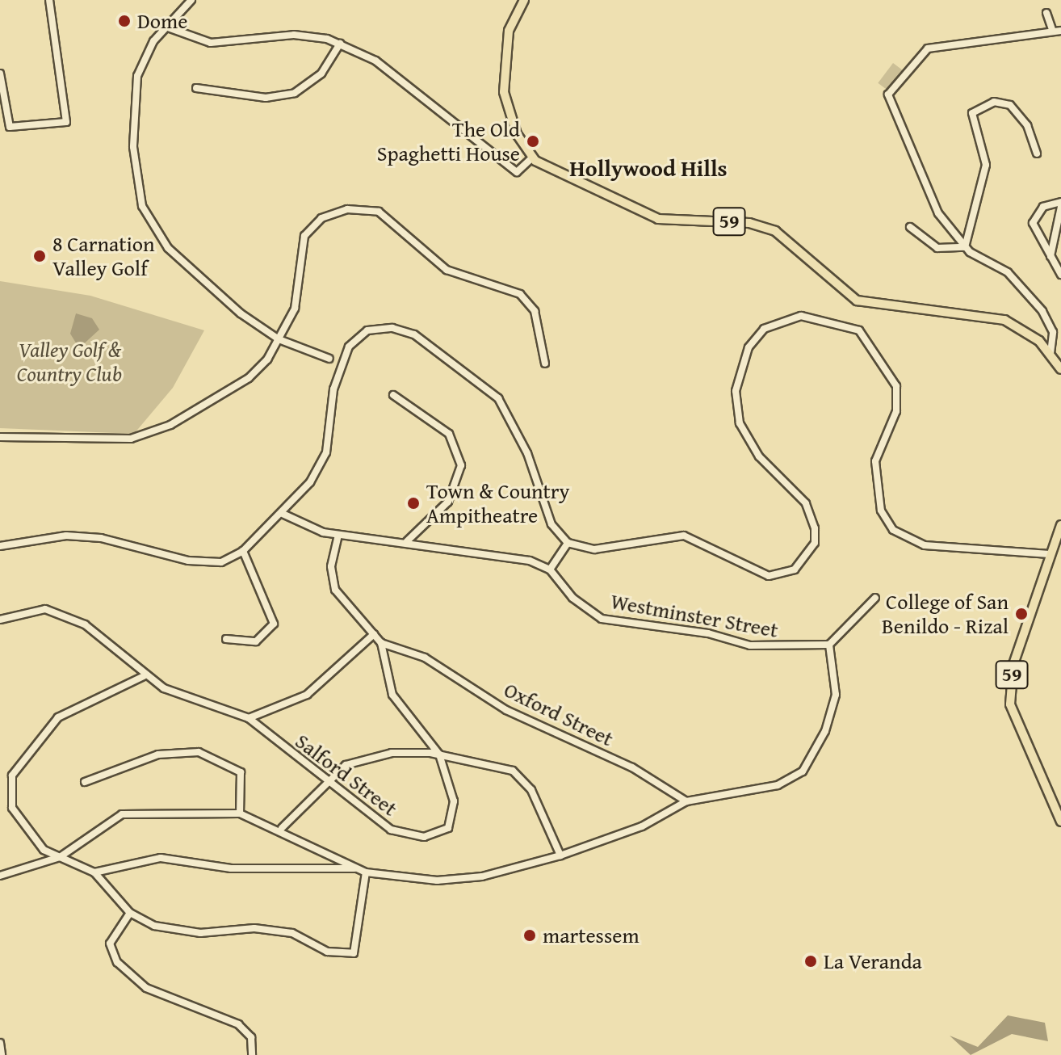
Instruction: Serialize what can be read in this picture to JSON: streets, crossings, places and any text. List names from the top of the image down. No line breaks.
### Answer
{"streets":{"main road":["59"],"street":["Westminster Street","Oxford Street","Salford Street"]},"crossings":[["Oxford Street","Salford Street"]],"districts":["Hollywood Hills"],"parks":["Valley Golf & Country Club"],"places":["Dome","The Old Spaghetti House","8 Carnation Valley Golf","Town & Country Ampitheatre","College of San Benildo - Rizal","martessem","La Veranda"]}
